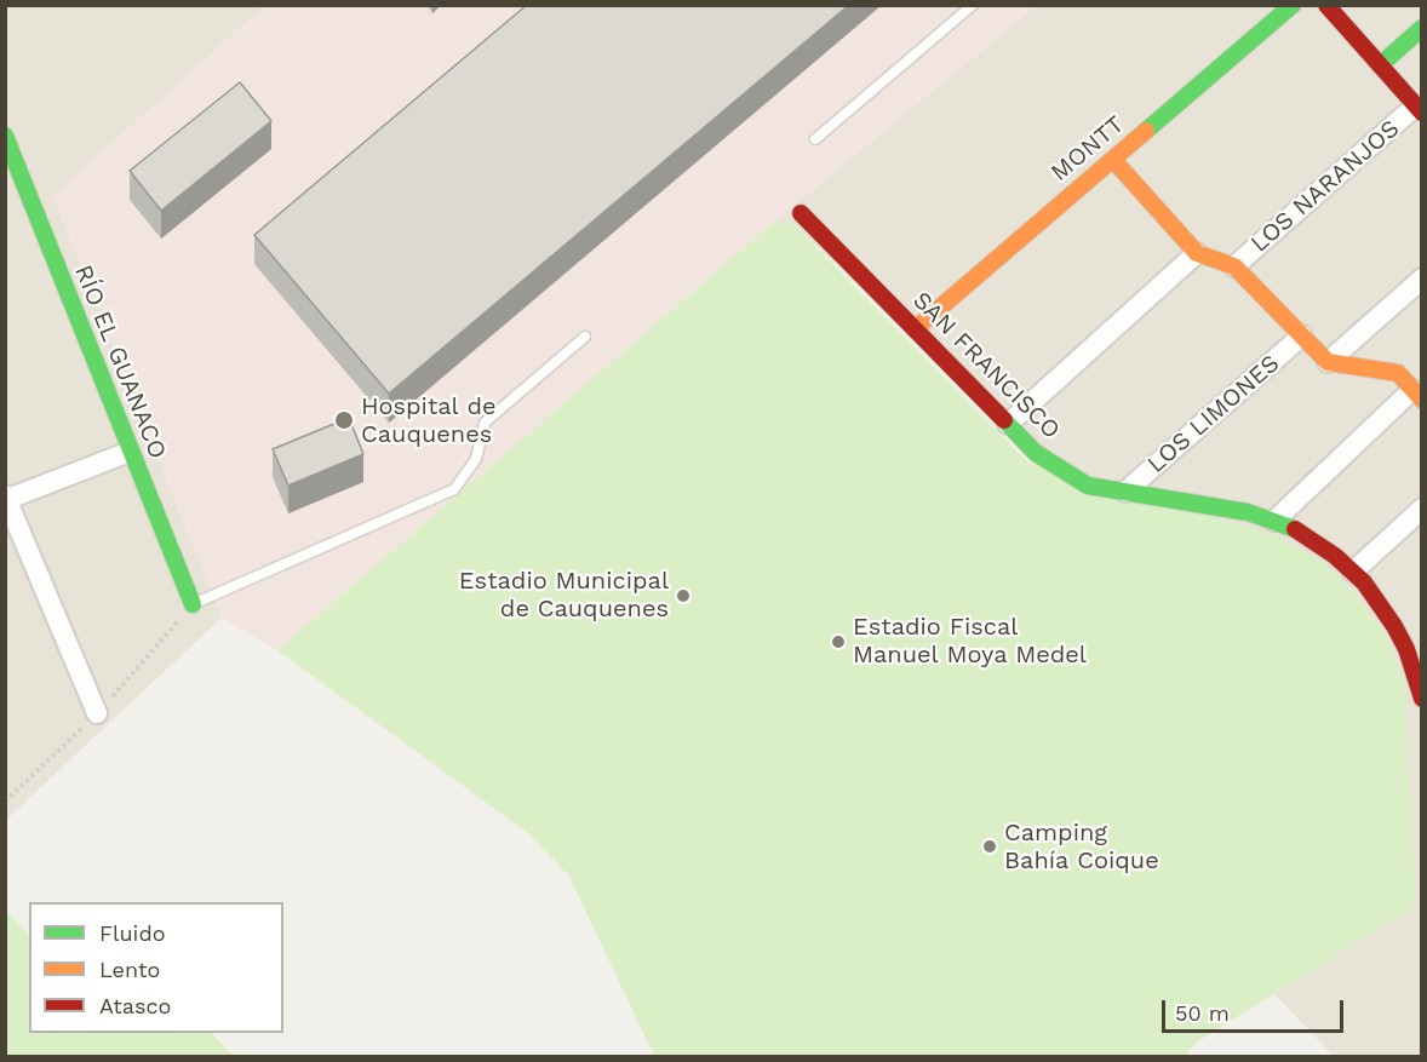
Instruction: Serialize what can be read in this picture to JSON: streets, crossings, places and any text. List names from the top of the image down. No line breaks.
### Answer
{"streets":{"street":["MONTT","LOS NARANJOS","RÍO EL GUANACO","SAN FRANCISCO","LOS LIMONES"]},"crossings":[["MONTT","SAN FRANCISCO"],["SAN FRANCISCO","LOS LIMONES"]],"places":["Hospital de Cauquenes","Estadio Municipal de Cauquenes","Estadio Fiscal Manuel Moya Medel","Camping Bahía Coique"],"legend":["Fluido","Lento","Atasco"],"scale_bar":"50 m"}
